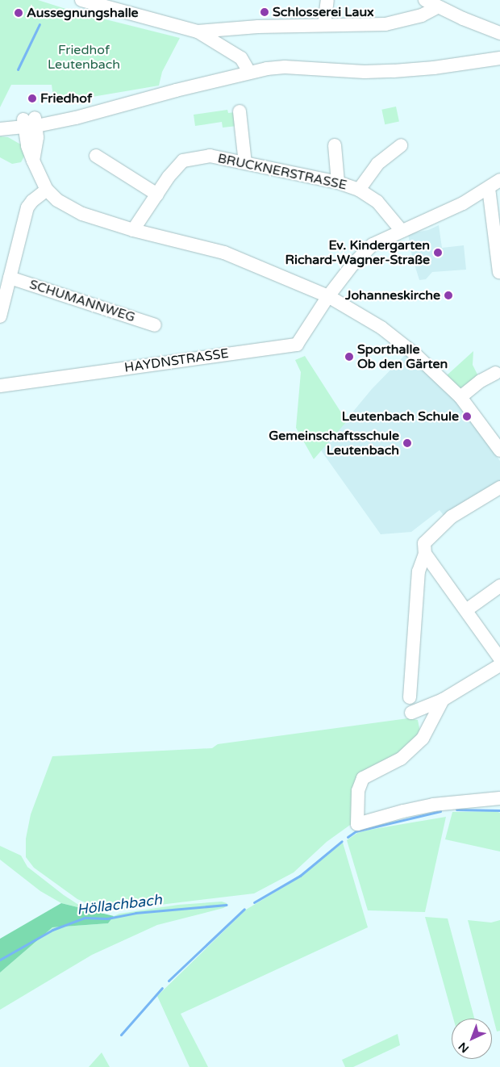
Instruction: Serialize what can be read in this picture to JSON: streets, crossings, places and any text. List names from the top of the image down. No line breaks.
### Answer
{"streets":{"street":["BRUCKNERSTRASSE","SCHUMANNWEG","HAYDNSTRASSE"]},"crossings":[["BRUCKNERSTRASSE","HAYDNSTRASSE"]],"water":["Höllachbach"],"parks":["Friedhof Leutenbach"],"places":["Schlosserei Laux","Aussegnungshalle","Friedhof","Ev. Kindergarten Richard-Wagner-Straße","Johanneskirche","Sporthalle Ob den Gärten","Leutenbach Schule","Gemeinschaftsschule Leutenbach"],"north":"bottom left"}
